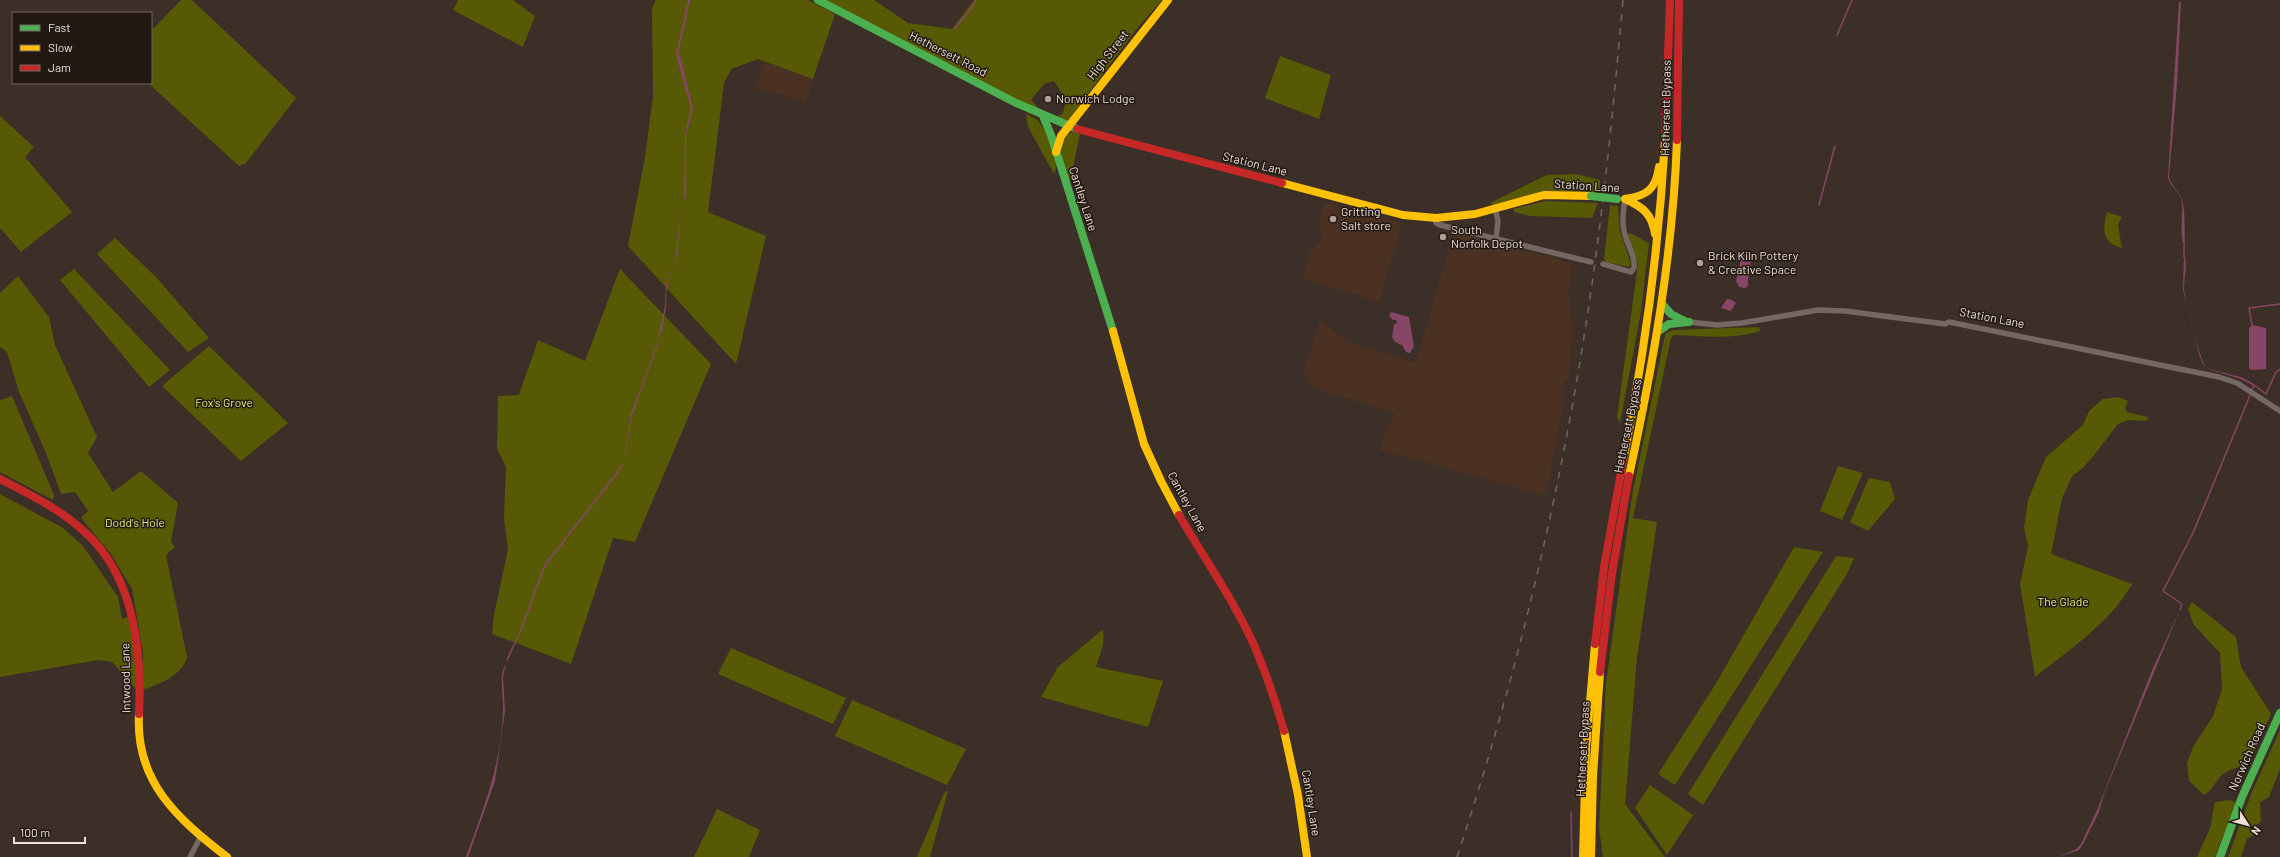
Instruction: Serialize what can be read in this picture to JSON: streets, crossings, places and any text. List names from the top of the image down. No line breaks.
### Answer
{"streets":{"main road":["Hethersett Road","High Street","Hethersett Bypass","Station Lane","Cantley Lane","Intwood Lane","Norwich Road"]},"crossings":[["Hethersett Road","High Street"],["Hethersett Road","Station Lane"],["Hethersett Road","Cantley Lane"],["High Street","Station Lane"]],"parks":["Fox's Grove","Dodd's Hole","The Glade"],"places":["Norwich Lodge","Gritting Salt store","South Norfolk Depot","Brick Kiln Pottery & Creative Space"],"legend":["Fast","Slow","Jam"],"scale_bar":"100 m","north":"bottom right"}
